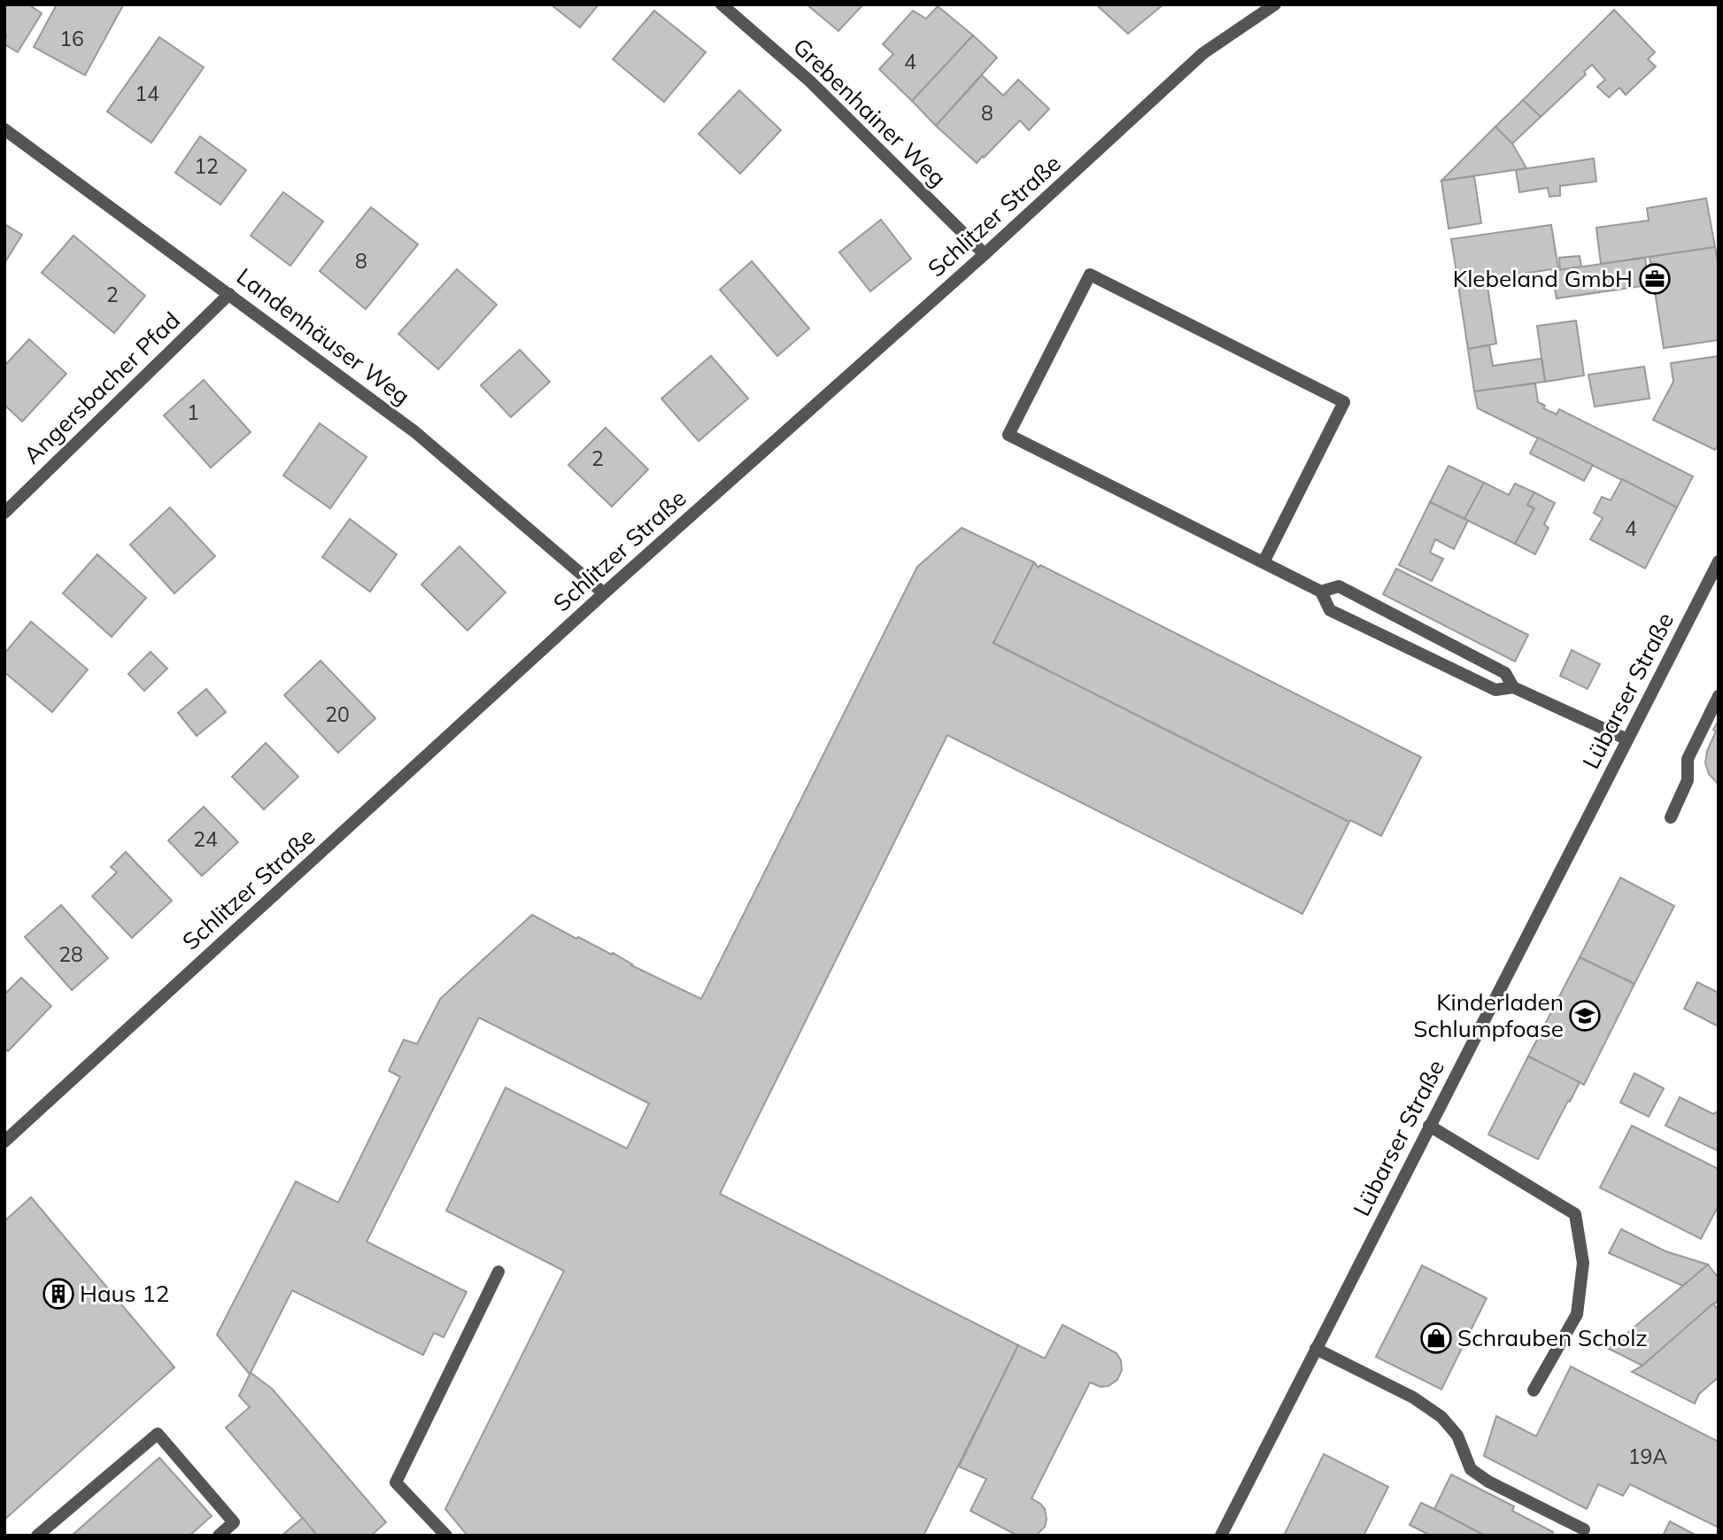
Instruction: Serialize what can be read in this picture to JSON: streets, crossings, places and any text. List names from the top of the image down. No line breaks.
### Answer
{"streets":{"street":["Grebenhainer Weg","Schlitzer Straße","Landenhäuser Weg","Angersbacher Pfad","Lübarser Straße"]},"crossings":[["Grebenhainer Weg","Schlitzer Straße"],["Schlitzer Straße","Landenhäuser Weg"],["Landenhäuser Weg","Angersbacher Pfad"]],"places":{"office":["Klebeland GmbH"],"school or university":["Kinderladen Schlumpfoase"],"building":["Haus 12"],"shop":["Schrauben Scholz"]},"house_numbers":["16","4","14","8","12","8","2","1","2","4","20","24","28","19A"]}
